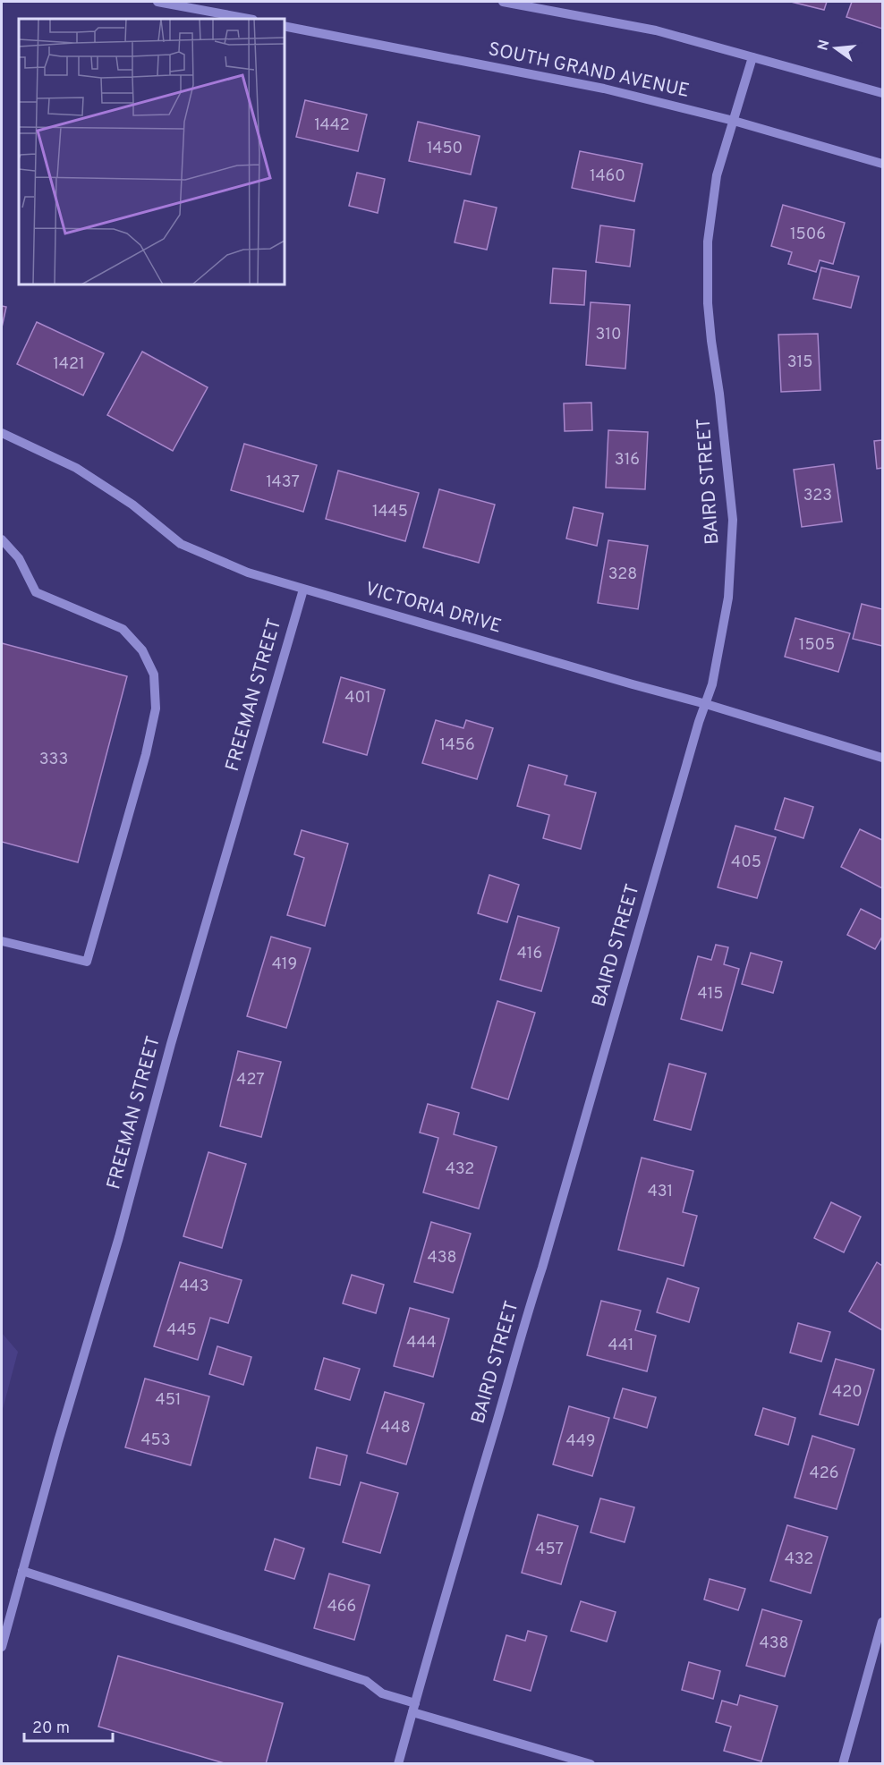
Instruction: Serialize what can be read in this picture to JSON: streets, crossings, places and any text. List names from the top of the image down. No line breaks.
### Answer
{"streets":{"street":["SOUTH GRAND AVENUE","BAIRD STREET","VICTORIA DRIVE","FREEMAN STREET"]},"crossings":[["SOUTH GRAND AVENUE","BAIRD STREET"],["BAIRD STREET","VICTORIA DRIVE"],["VICTORIA DRIVE","FREEMAN STREET"]],"house_numbers":["1442","1450","1460","1506","310","315","1421","316","1437","323","1445","328","1505","401","1456","333","405","416","419","415","427","432","431","438","443","445","444","441","420","451","448","453","449","426","457","432","466","438"],"scale_bar":"20 m","north":"left"}
